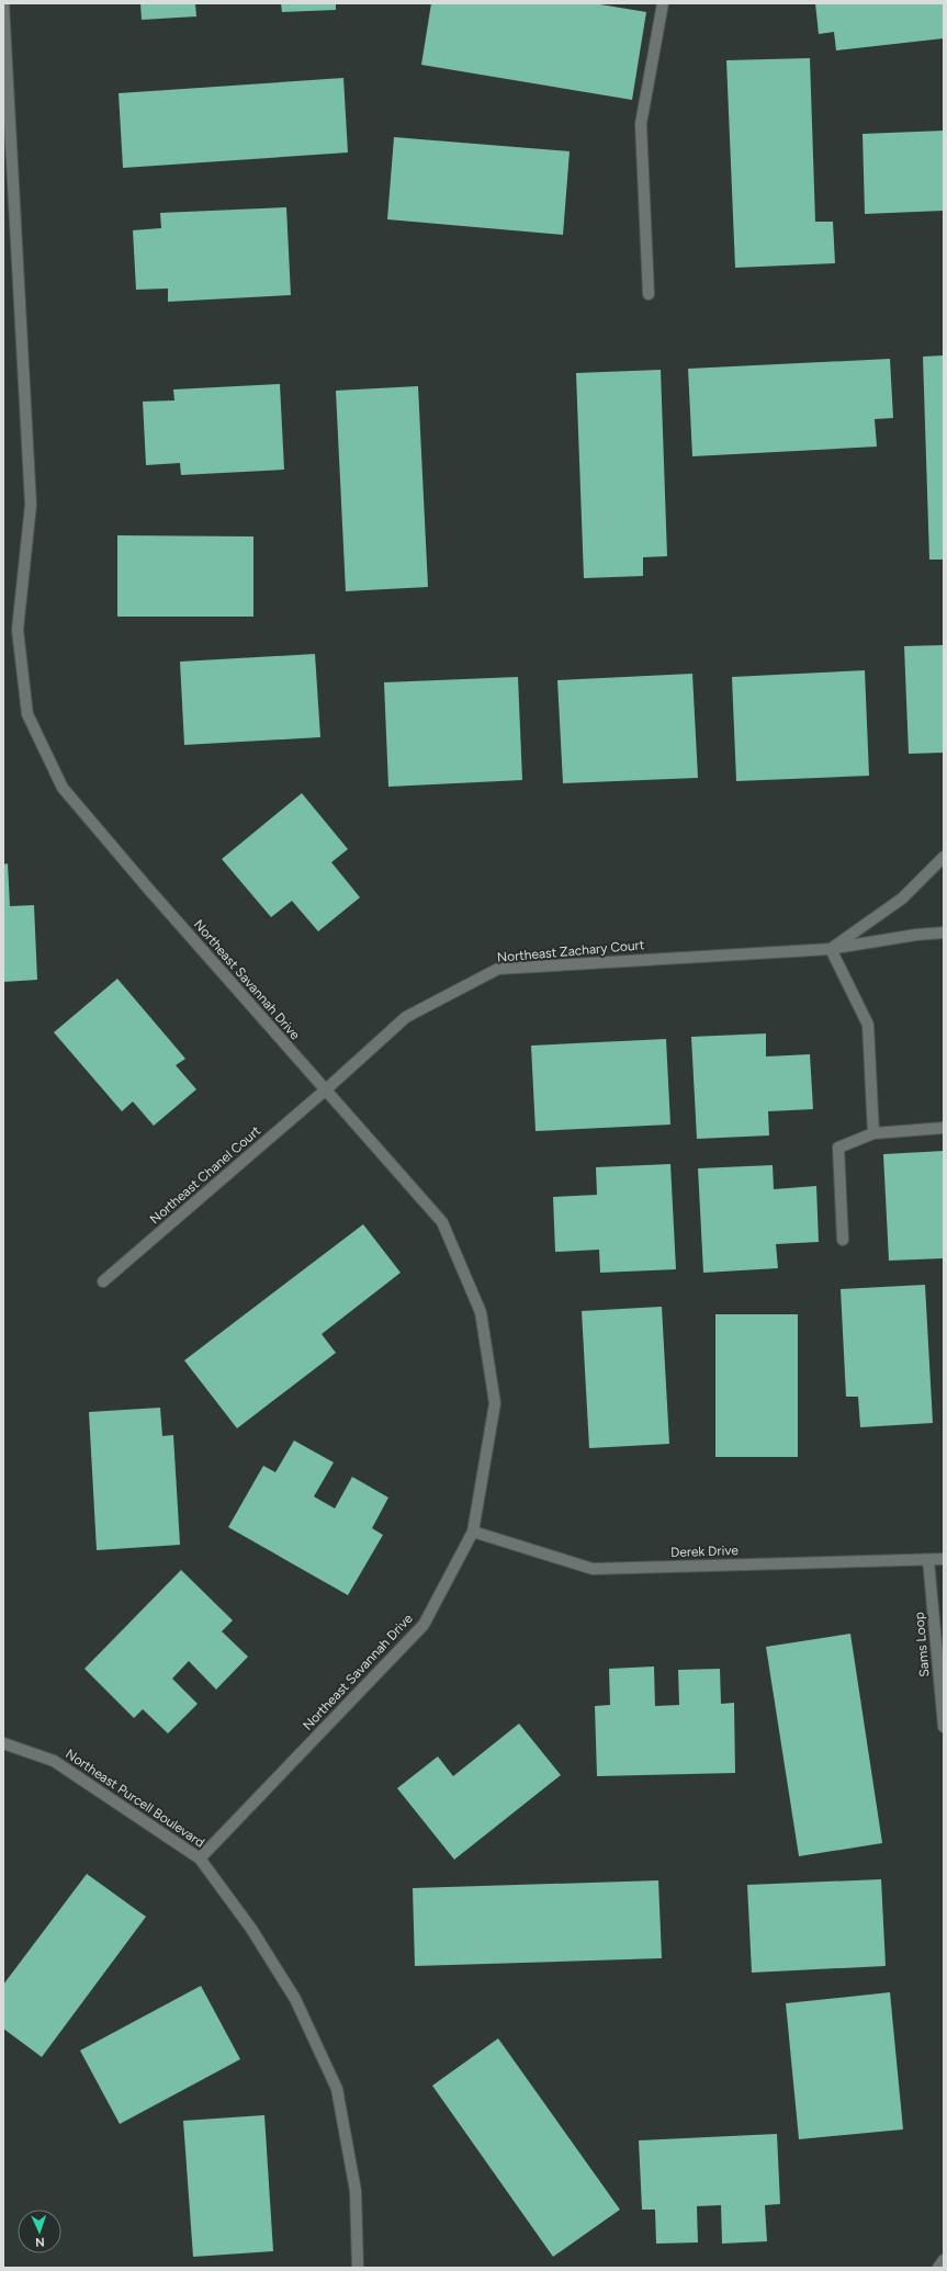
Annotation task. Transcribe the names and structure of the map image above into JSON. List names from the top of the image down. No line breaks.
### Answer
{"streets":{"street":["Northeast Zachary Court","Northeast Savannah Drive","Northeast Chanel Court","Derek Drive","Sams Loop","Northeast Purcell Boulevard"]},"crossings":[["Northeast Zachary Court","Northeast Savannah Drive"],["Northeast Zachary Court","Northeast Chanel Court"],["Northeast Savannah Drive","Northeast Chanel Court"],["Northeast Savannah Drive","Derek Drive"],["Northeast Savannah Drive","Northeast Purcell Boulevard"],["Derek Drive","Sams Loop"]],"north":"bottom"}
